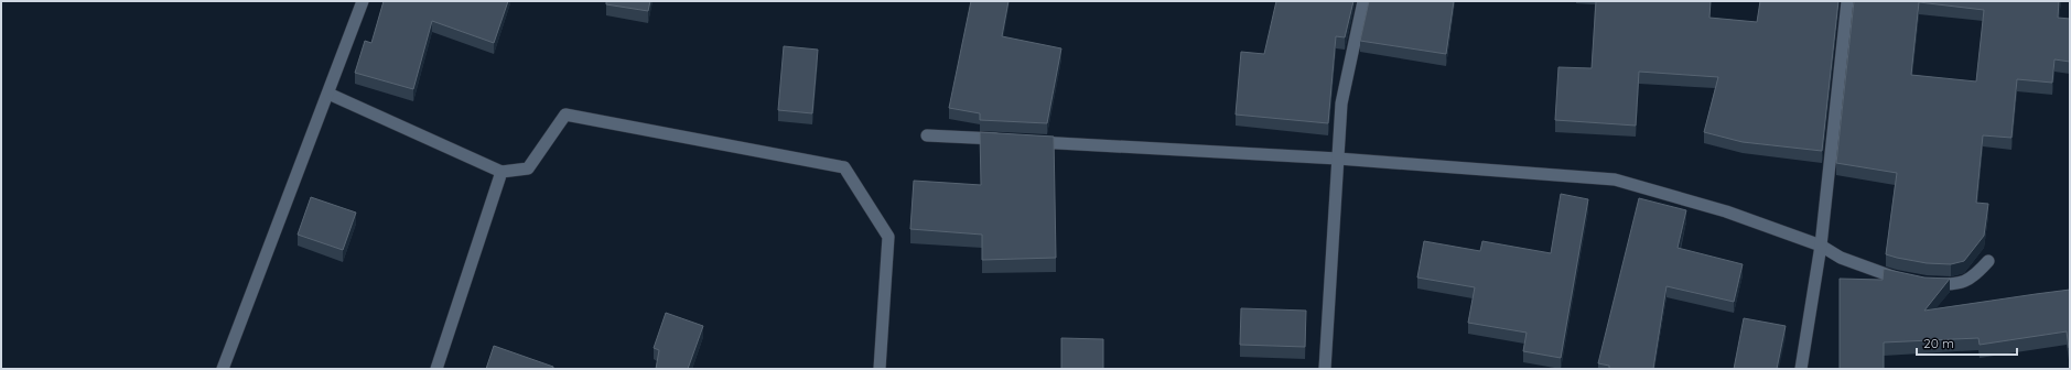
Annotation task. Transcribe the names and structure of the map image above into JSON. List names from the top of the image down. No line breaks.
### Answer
{"scale_bar":"20 m"}
